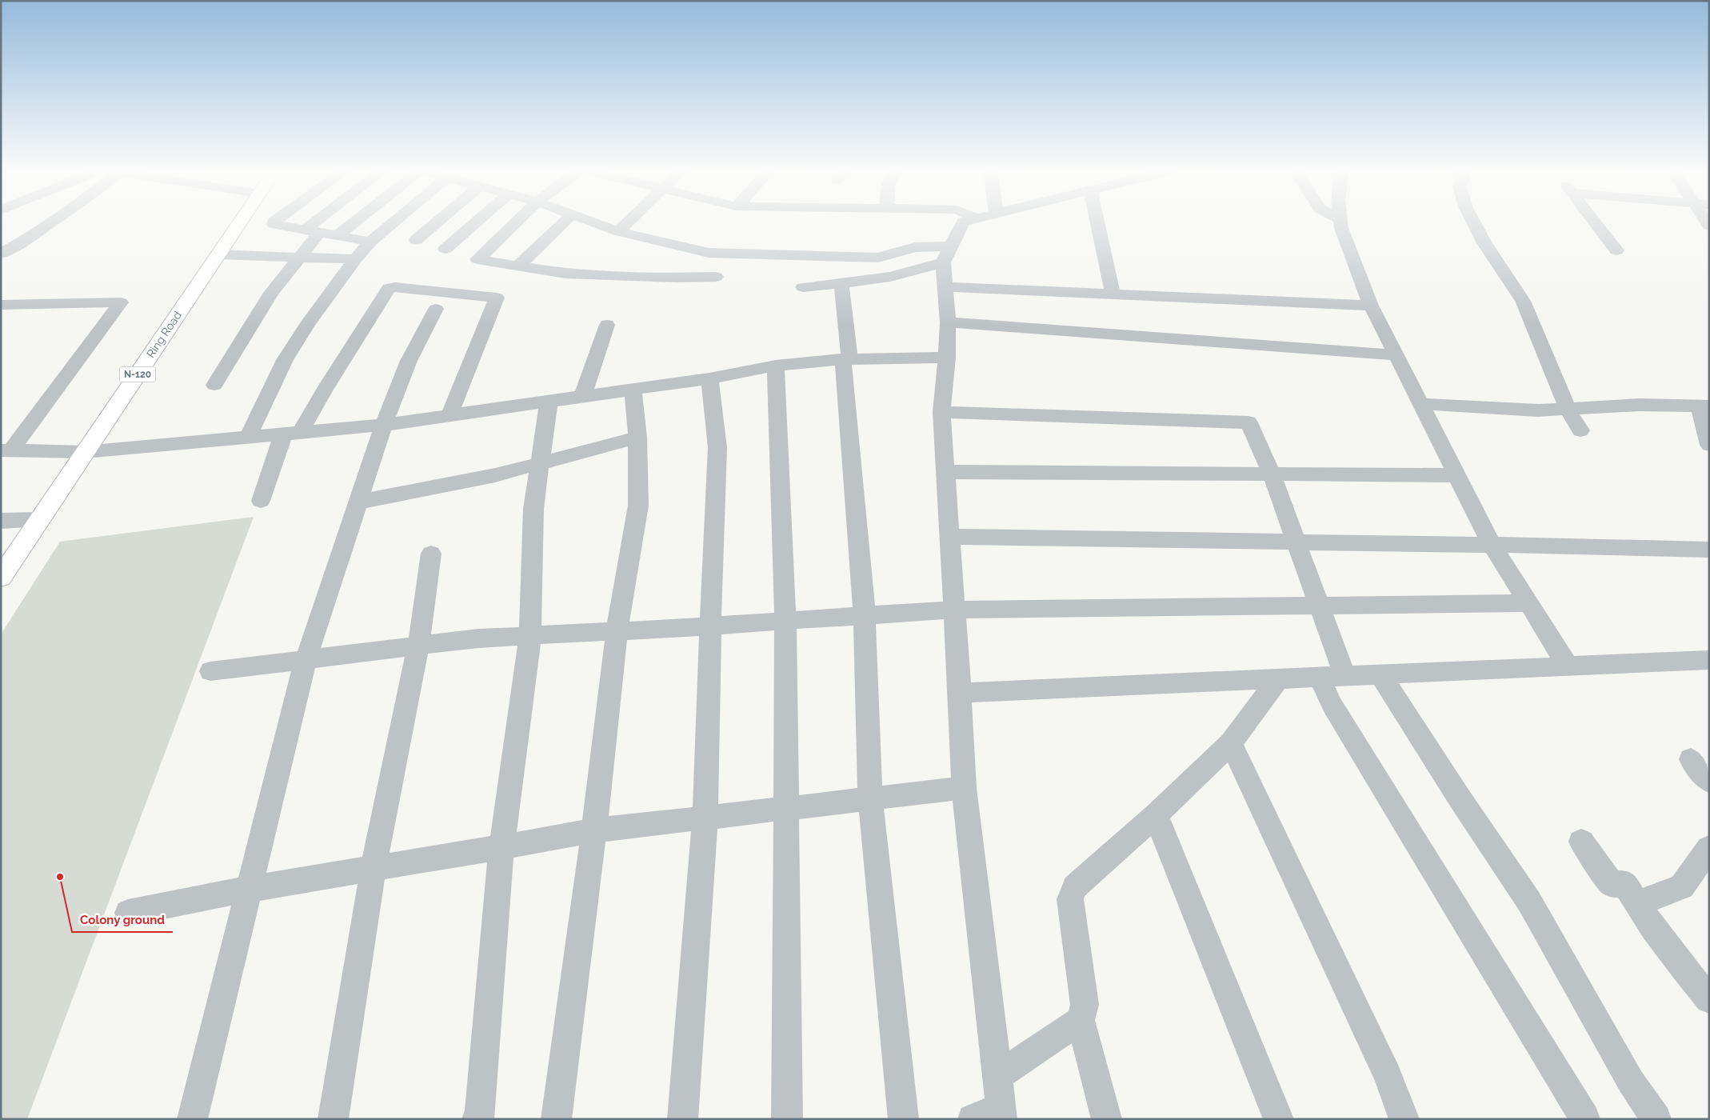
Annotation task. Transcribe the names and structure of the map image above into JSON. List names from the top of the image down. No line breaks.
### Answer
{"streets":{"highway":["Ring Road","N-120"]},"places":["Colony ground"]}
